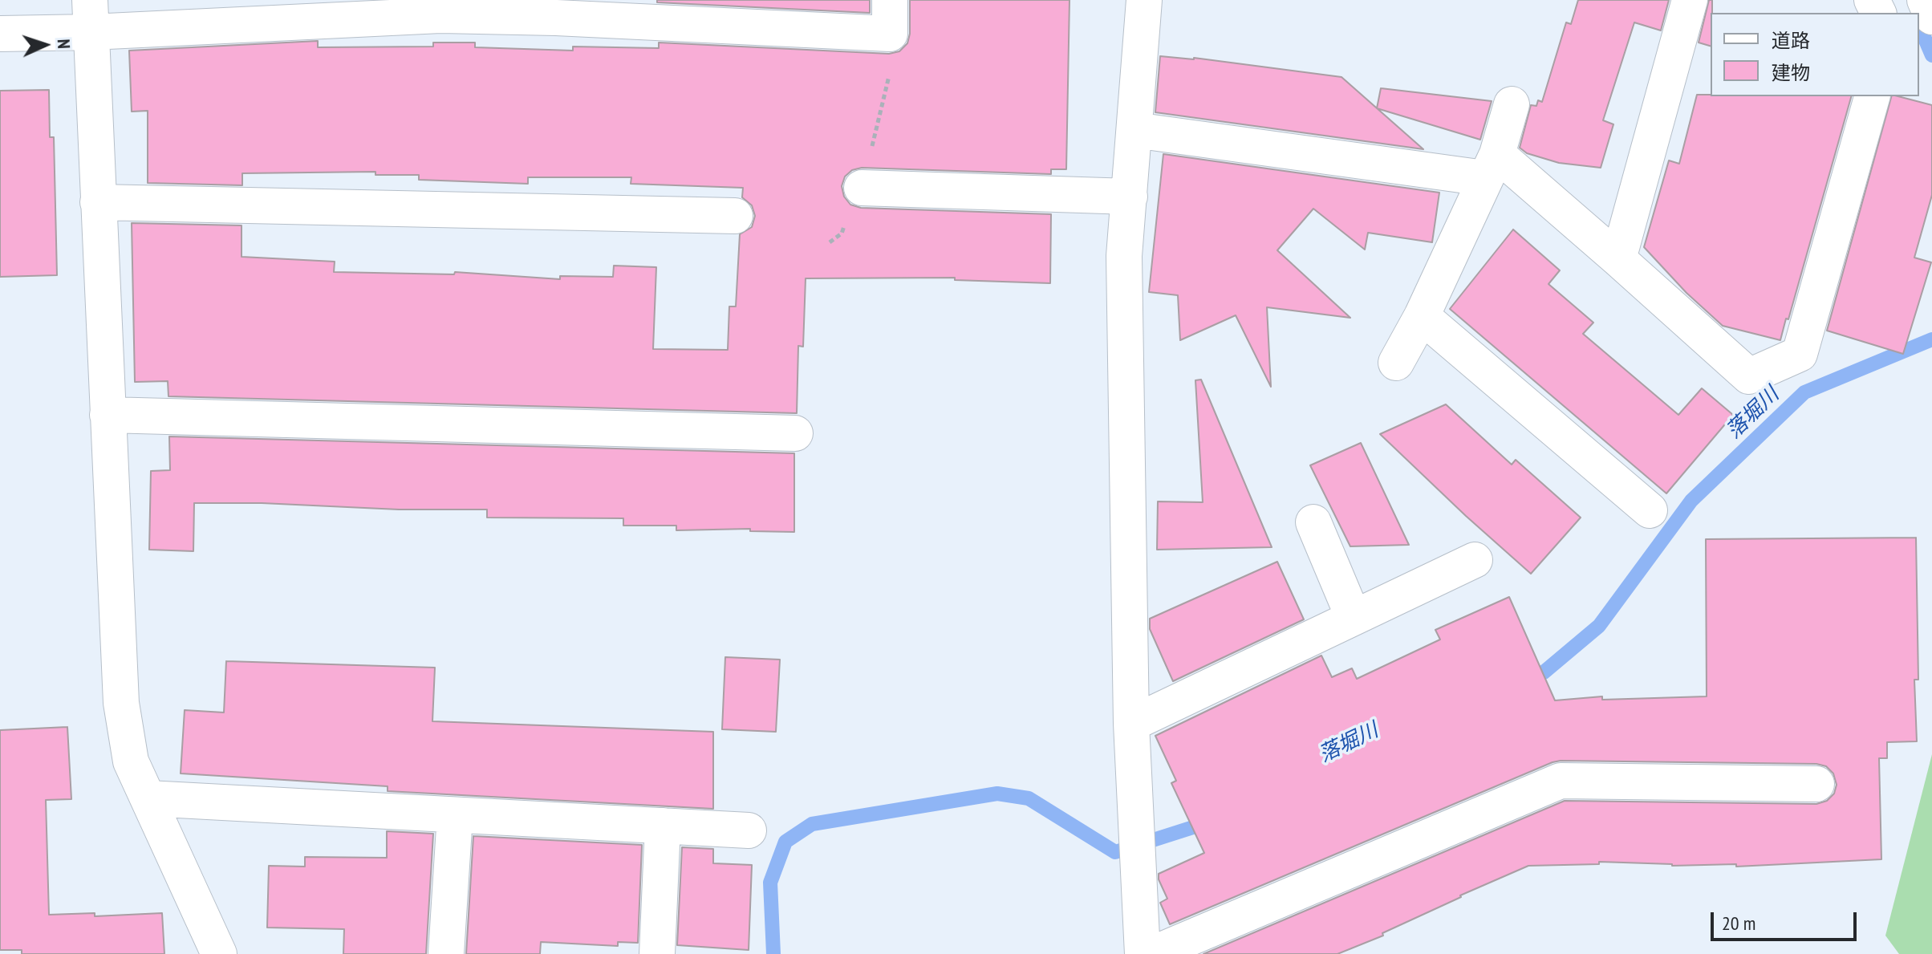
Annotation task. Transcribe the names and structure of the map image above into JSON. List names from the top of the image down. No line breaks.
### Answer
{"water":["落堀川"],"legend":["道路","建物"],"scale_bar":"20 m","north":"right"}
